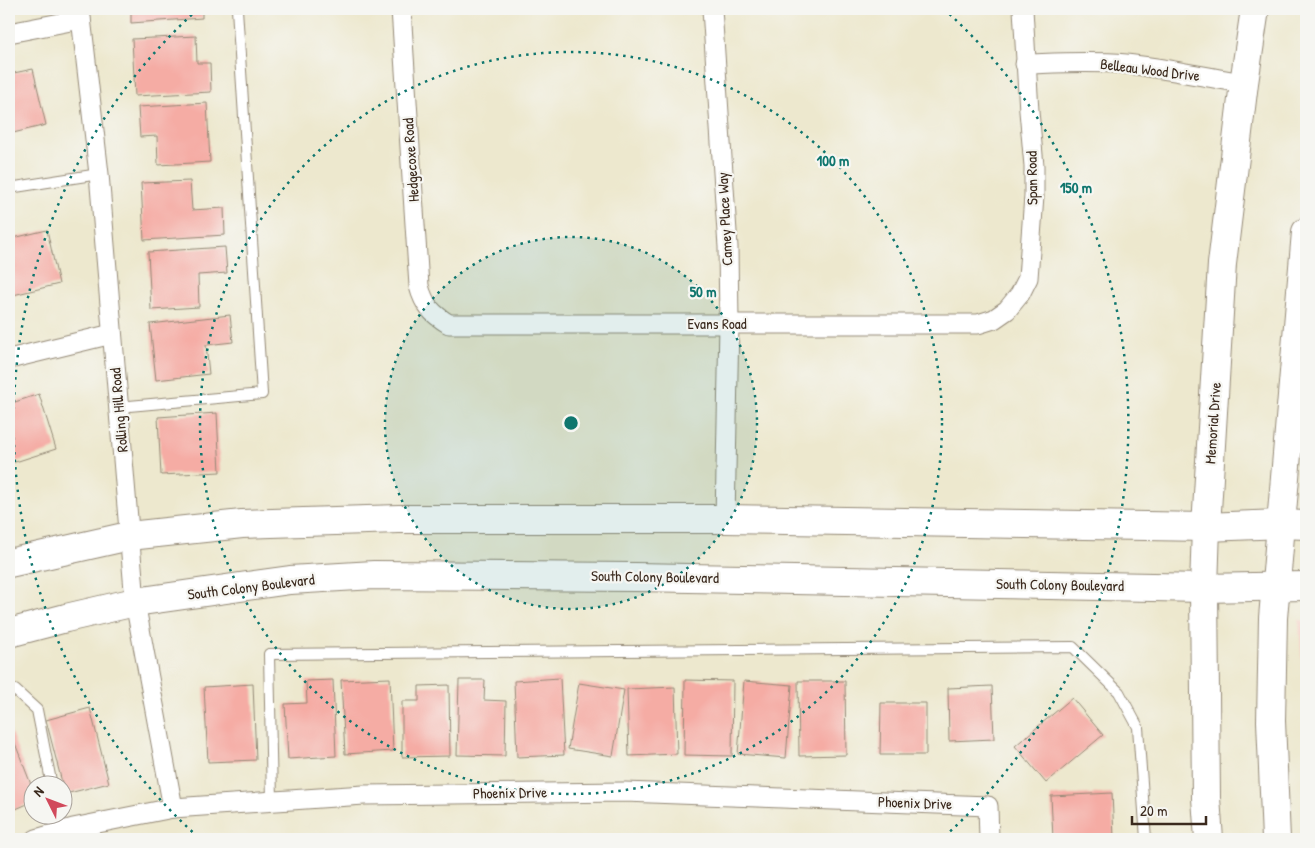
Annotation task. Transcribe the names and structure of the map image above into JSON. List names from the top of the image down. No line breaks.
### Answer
{"streets":{"main road":["Memorial Drive","South Colony Boulevard"],"street":["Belleau Wood Drive","Hedgecoxe Road","Span Road","Camey Place Way","Evans Road","Rolling Hill Road","Phoenix Drive"]},"crossings":[["Belleau Wood Drive","Span Road"],["Belleau Wood Drive","Memorial Drive"],["Hedgecoxe Road","Evans Road"],["Span Road","Evans Road"],["Camey Place Way","Evans Road"],["Rolling Hill Road","South Colony Boulevard"],["Rolling Hill Road","Phoenix Drive"],["Memorial Drive","South Colony Boulevard"]],"scale_bar":"20 m","north":"top left","rings":["100 m","150 m","50 m"]}
